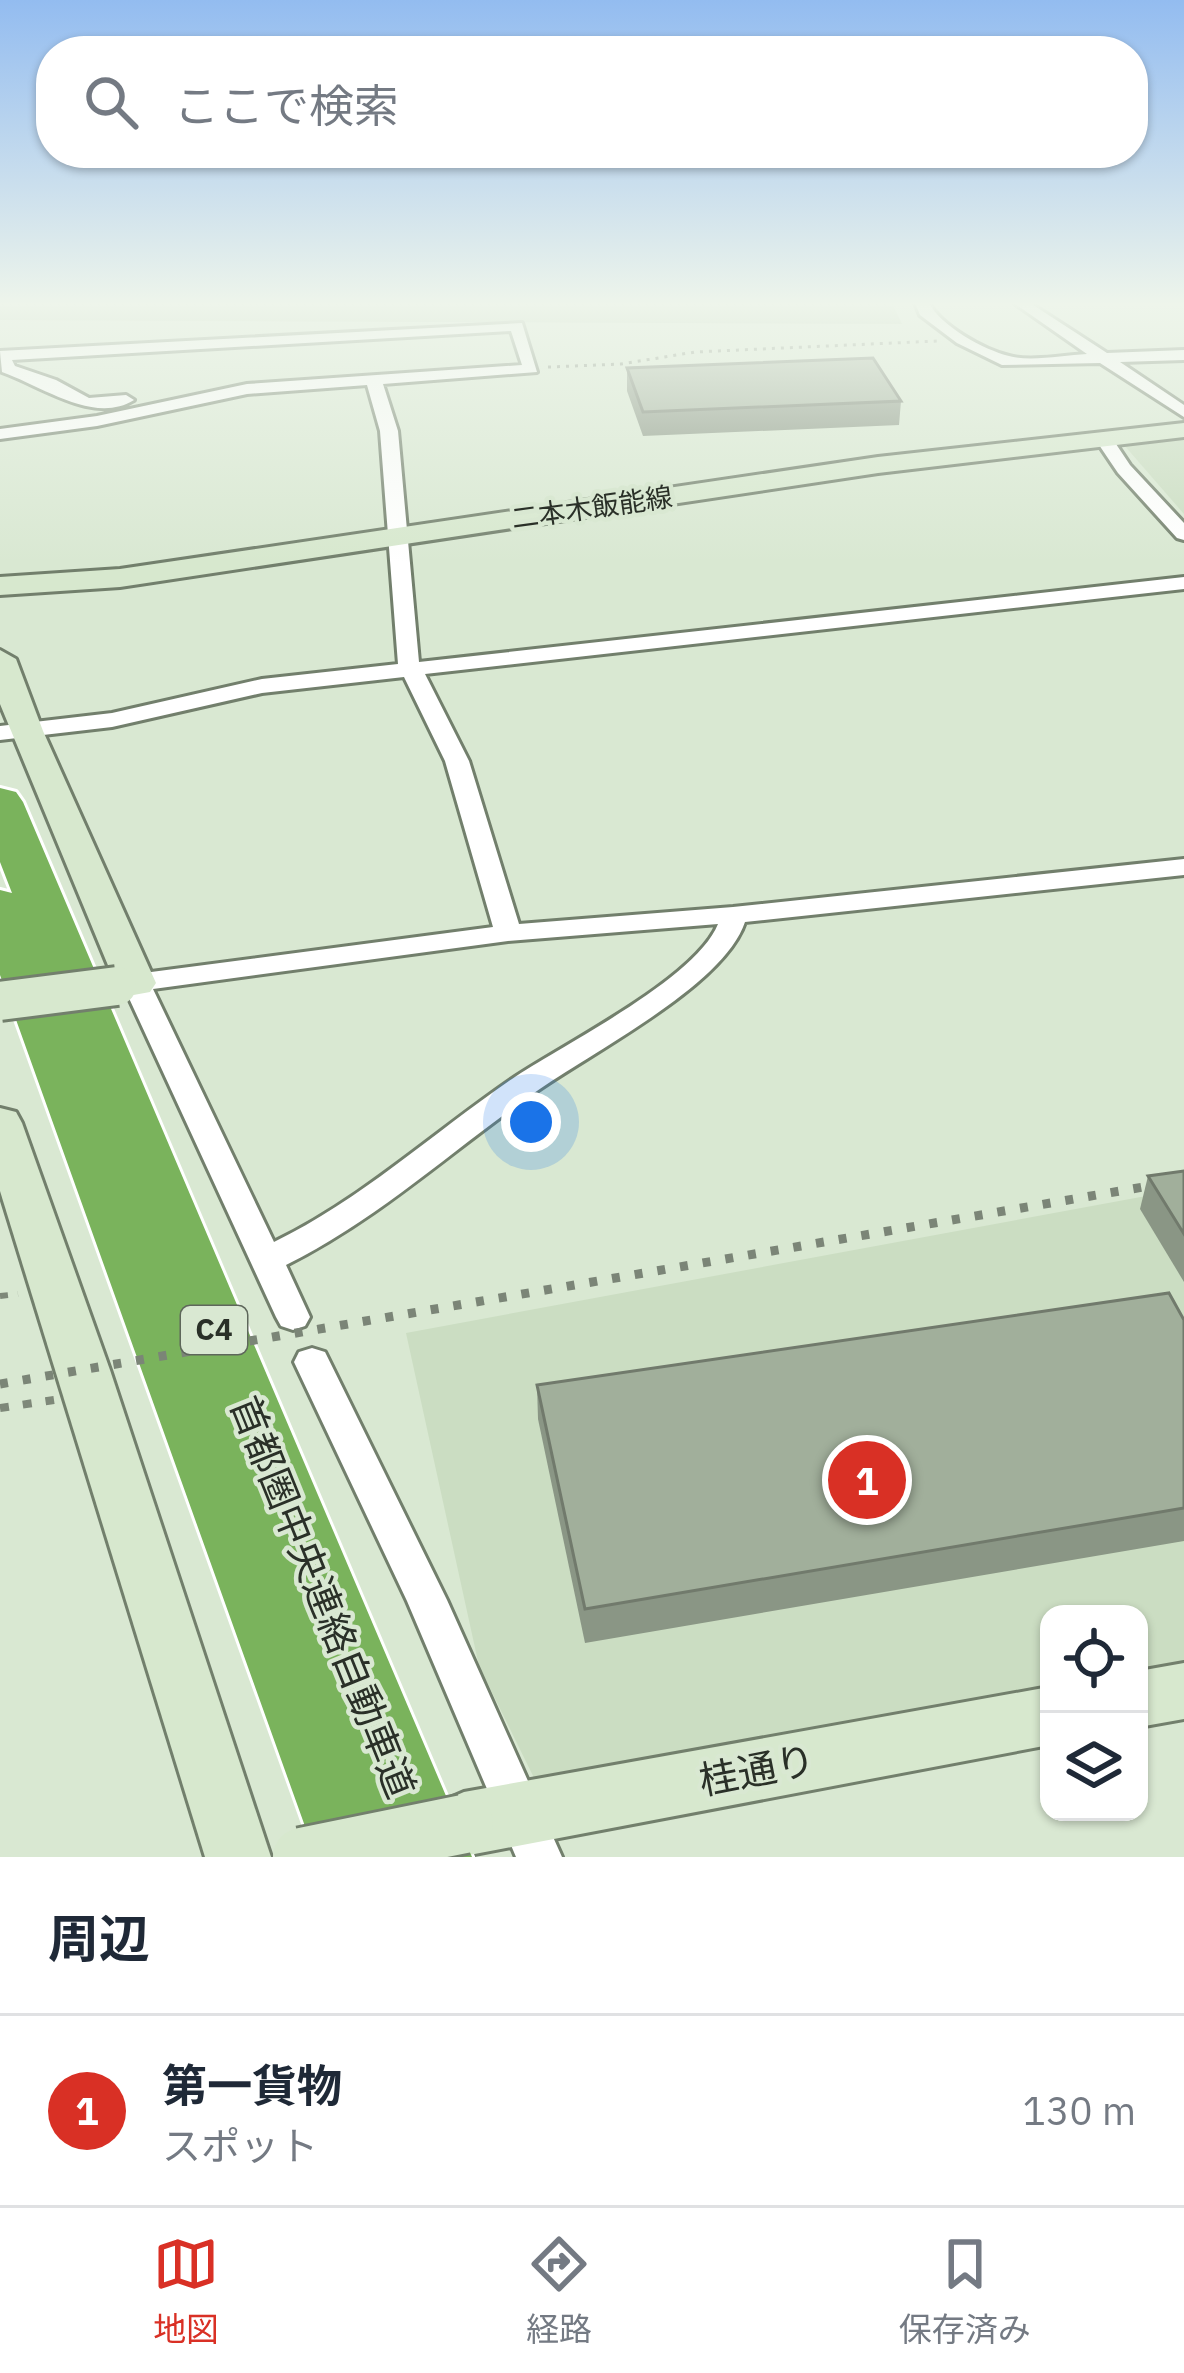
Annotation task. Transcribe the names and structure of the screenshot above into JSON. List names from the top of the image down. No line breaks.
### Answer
{"streets":{"highway":["C4","首都圏中央連絡自動車道"],"street":["二本木飯能線","桂通り"]},"crossings":[["首都圏中央連絡自動車道","桂通り"]],"page":{"search":"ここで検索","pins":"1","heading":"周辺","list":[{"mark":"1","name":"第一貨物","note":"スポット","value":"130 m"}],"nav":["地図","経路","保存済み"]}}
